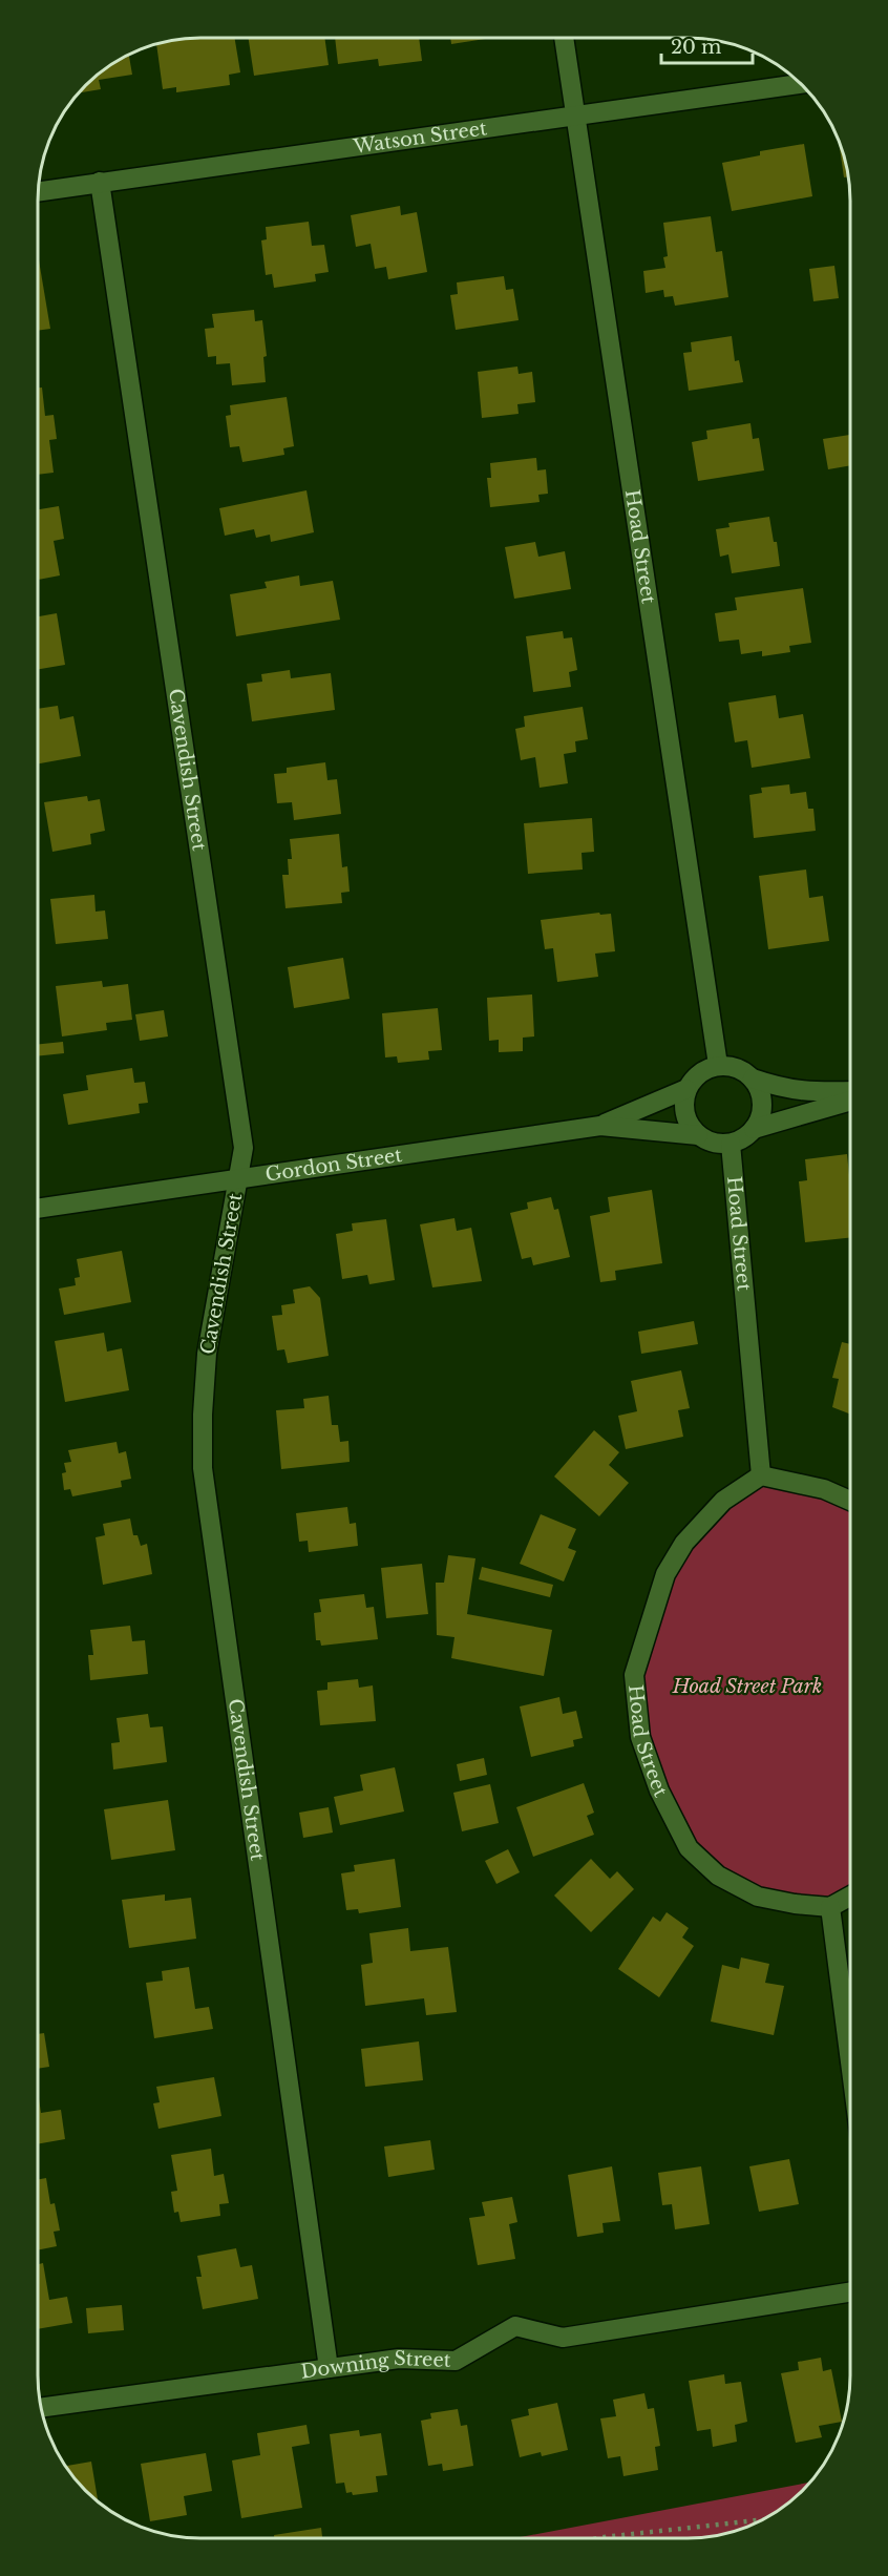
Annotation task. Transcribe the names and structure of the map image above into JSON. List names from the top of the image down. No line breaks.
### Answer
{"streets":{"street":["Watson Street","Hoad Street","Cavendish Street","Gordon Street","Downing Street"]},"crossings":[["Watson Street","Hoad Street"],["Watson Street","Cavendish Street"],["Hoad Street","Gordon Street"],["Cavendish Street","Gordon Street"],["Cavendish Street","Downing Street"]],"parks":["Hoad Street Park"],"scale_bar":"20 m"}
